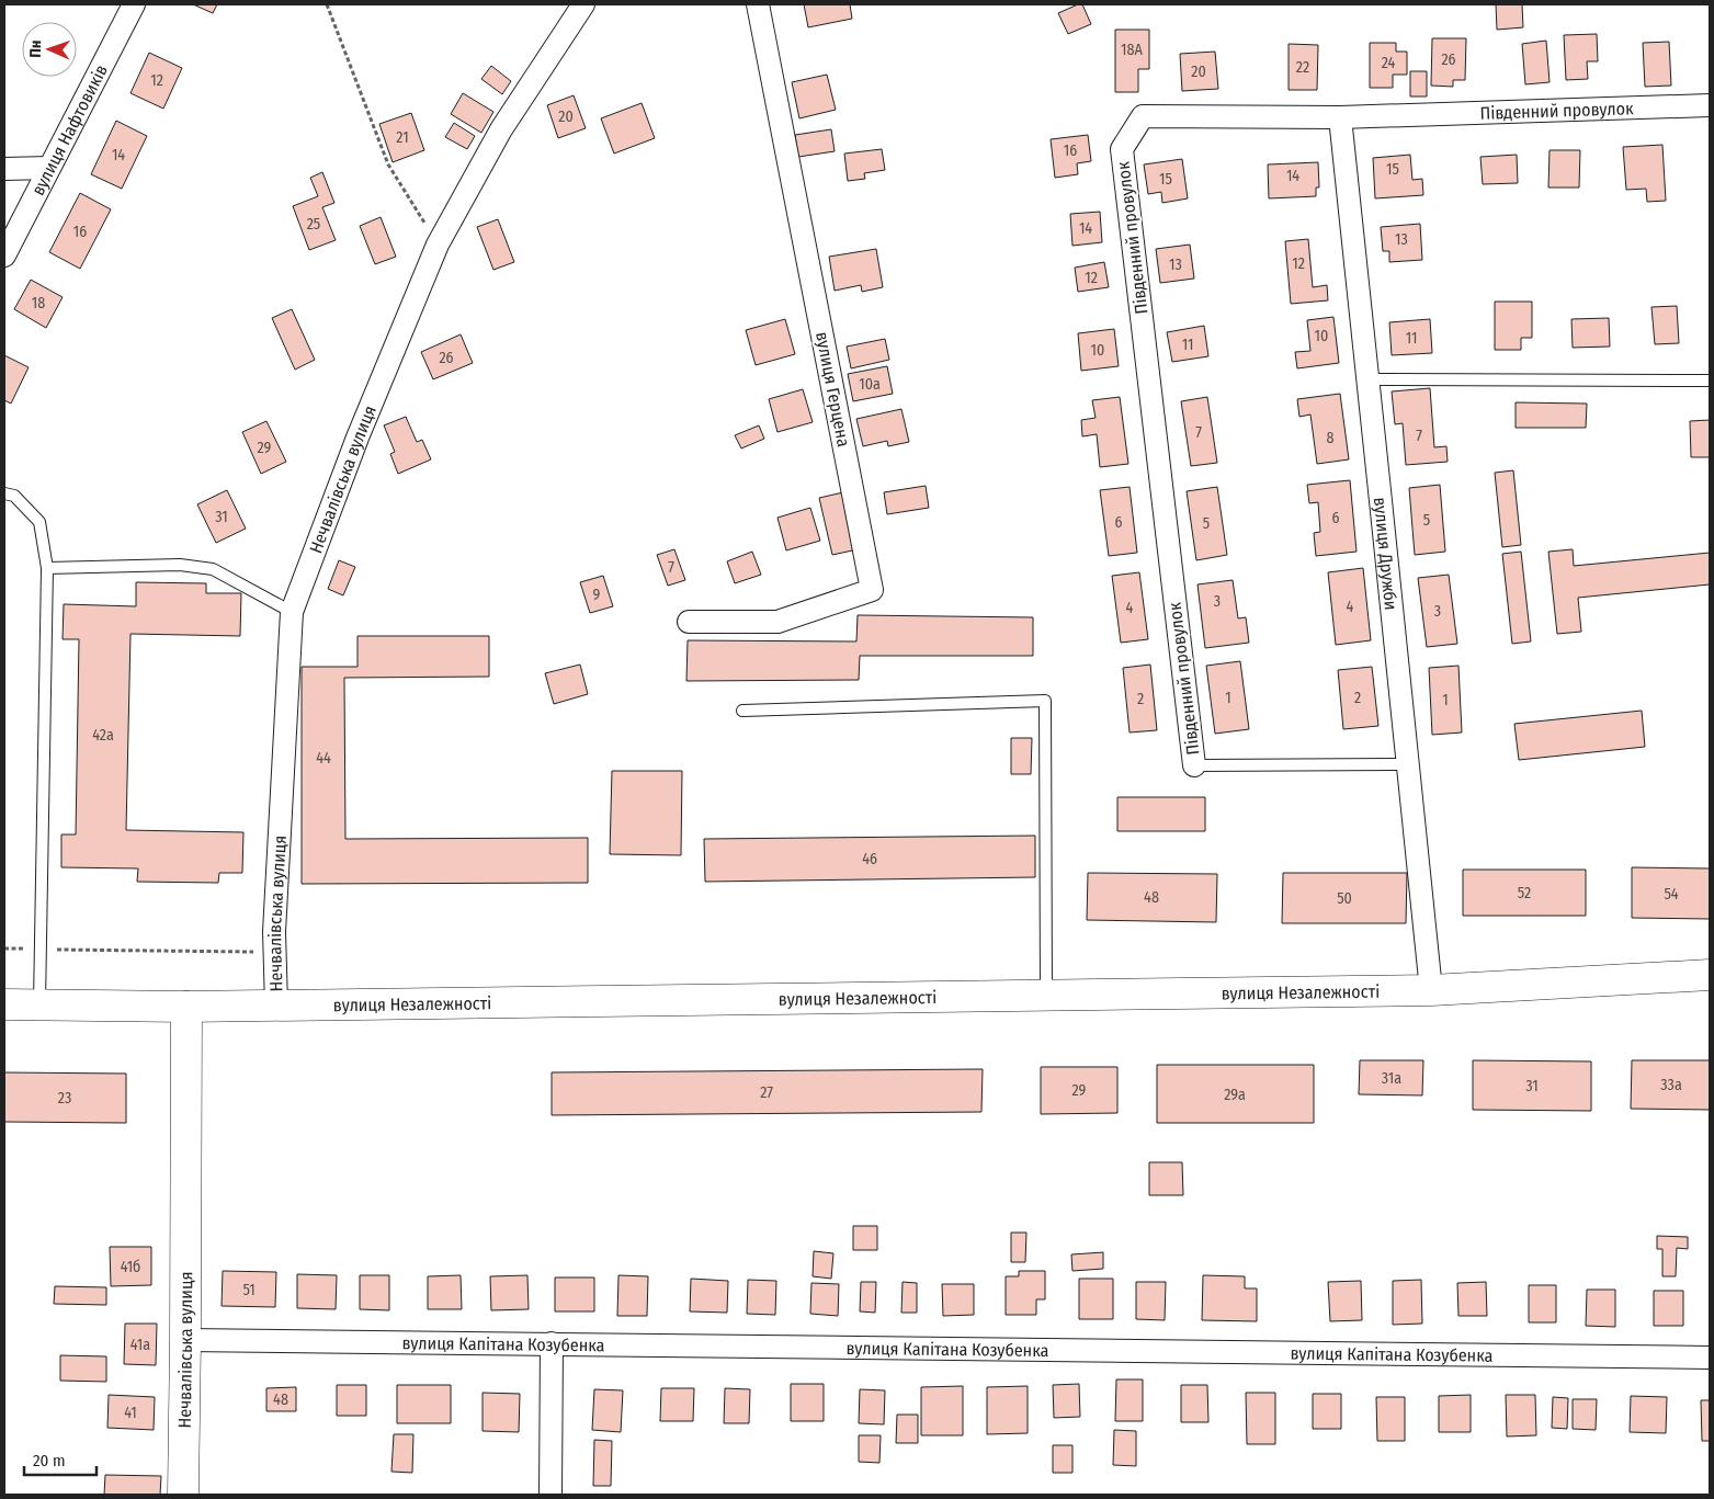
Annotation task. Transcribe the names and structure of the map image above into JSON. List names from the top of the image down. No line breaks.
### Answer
{"streets":{"street":["Південний провулок","вулиця Нафтовиків","вулиця Герцена","Нечвалівська вулиця","вулиця Дружби","вулиця Незалежності","вулиця Капітана Козубенка"]},"crossings":[["Південний провулок","вулиця Дружби"],["Нечвалівська вулиця","вулиця Незалежності"],["Нечвалівська вулиця","вулиця Капітана Козубенка"],["вулиця Дружби","вулиця Незалежності"]],"house_numbers":["18А","26","24","22","20","12","20","21","16","14","15","14","15","25","14","16","13","12","13","12","18","10","11","11","10","26","10а","7","7","8","29","31","6","5","6","5","7","9","3","4","4","3","1","2","2","1","42а","44","46","52","54","48","50","31а","33а","31","29","27","29а","23","41б","51","41а","48","41"],"scale_bar":"20 m","north":"left"}
